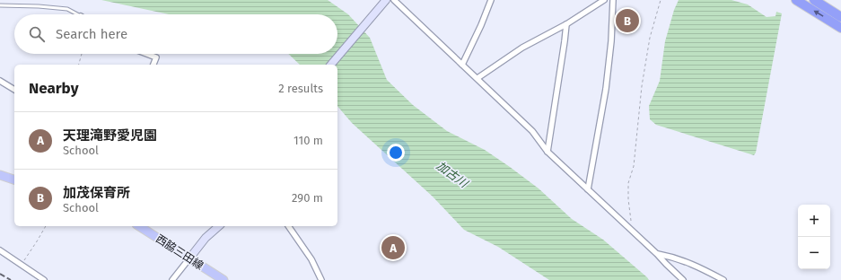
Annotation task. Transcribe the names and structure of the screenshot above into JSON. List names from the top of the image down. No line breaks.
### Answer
{"streets":{"main road":["西脇三田線"]},"water":["加古川"],"page":{"pins":["B","A"],"search":"Search here","heading":["Nearby","2 results"],"list":[{"mark":"A","name":"天理滝野愛児園","note":"School","value":"110 m"},{"mark":"B","name":"加茂保育所","note":"School","value":"290 m"}],"map_buttons":["+","−"]}}
